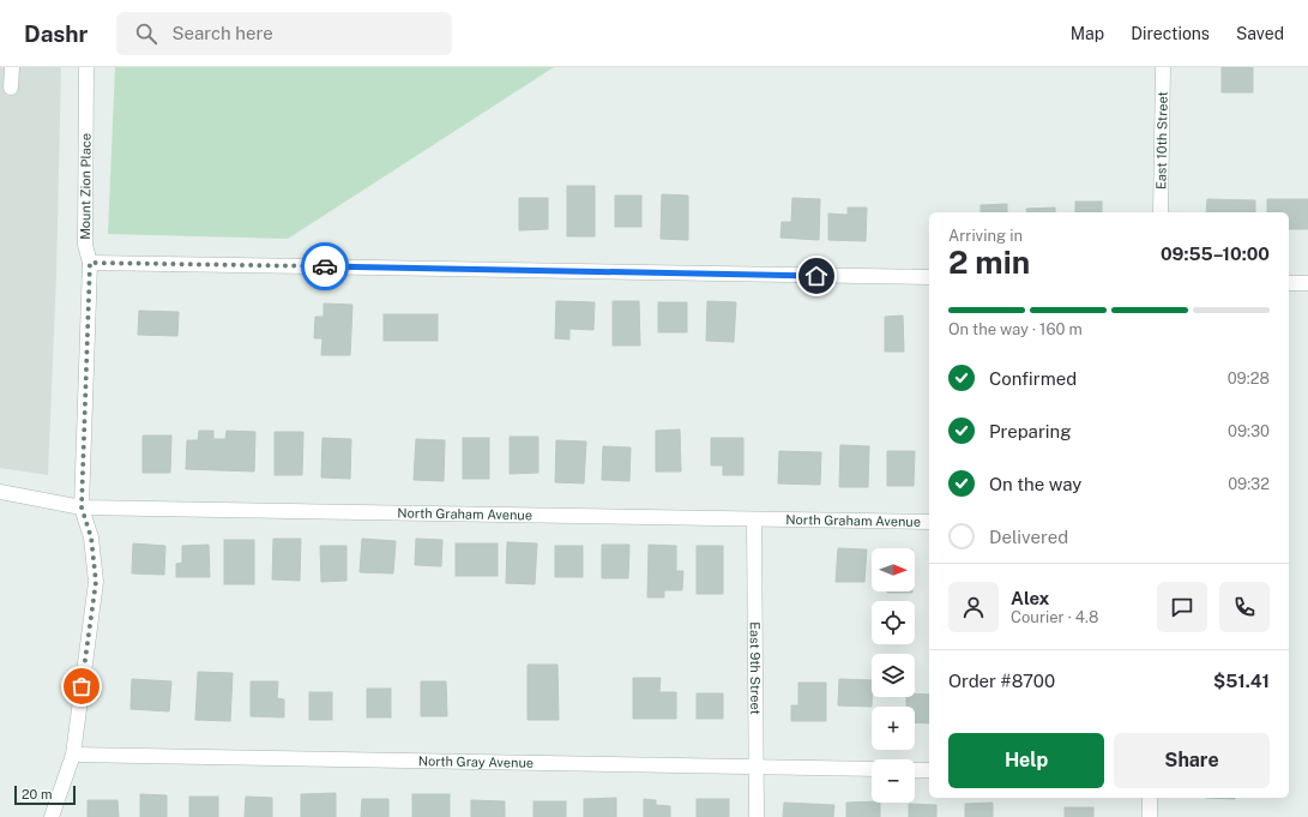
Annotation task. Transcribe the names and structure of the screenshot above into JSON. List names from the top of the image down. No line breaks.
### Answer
{"streets":{"street":["East 10th Street","Mount Zion Place","North Graham Avenue","East 9th Street","North Gray Avenue"]},"crossings":[["Mount Zion Place","North Graham Avenue"],["Mount Zion Place","North Gray Avenue"],["North Graham Avenue","East 9th Street"],["East 9th Street","North Gray Avenue"]],"scale_bar":"20 m","north":"right","page":{"header":"Dashr","search":"Search here","nav":["Map","Directions","Saved"],"heading":["2 min","Arriving in","09:55–10:00"],"panel":["Alex","Courier · 4.8","Order #8700","$51.41"],"bar":"On the way · 160 m","list":[["Confirmed","09:28"],["Preparing","09:30"],["On the way","09:32"],"Delivered"],"map_buttons":["+","−"],"buttons":["Help","Share"],"scale":"20 m"}}
